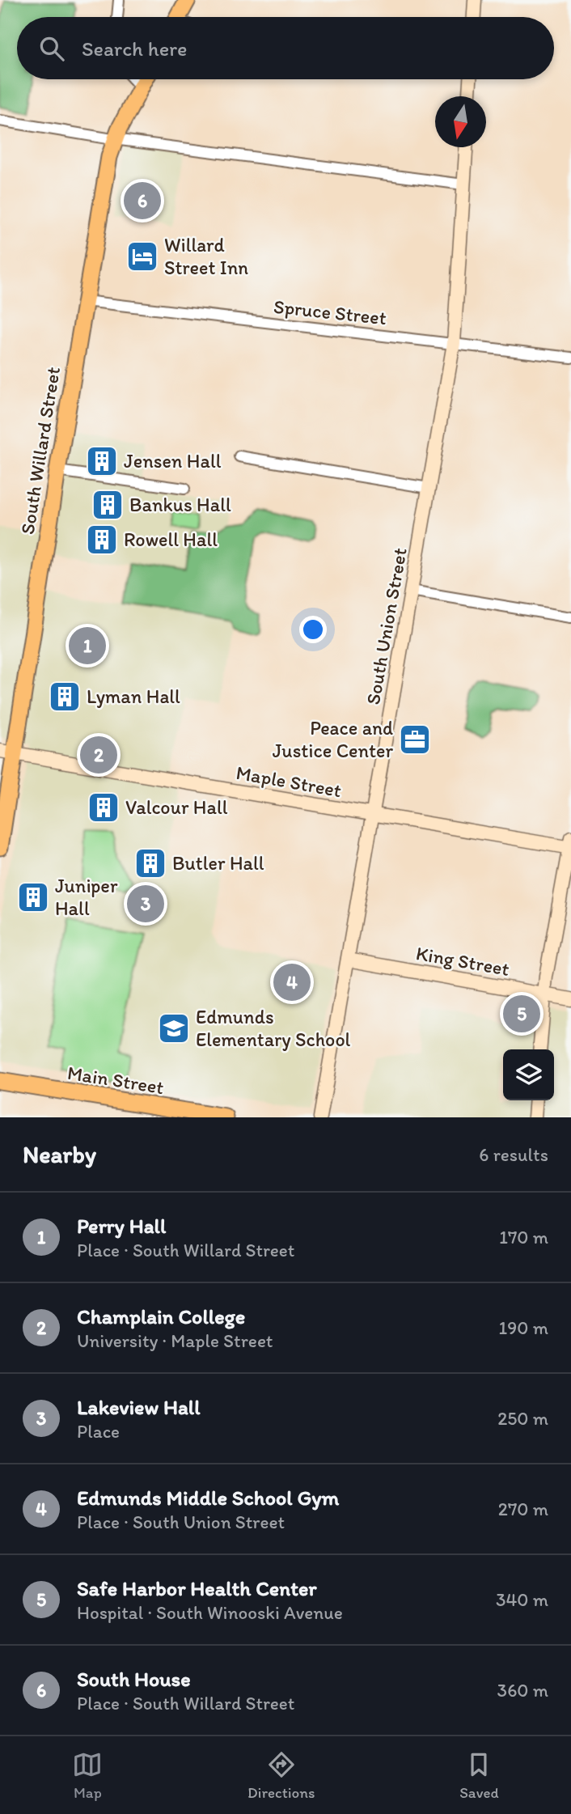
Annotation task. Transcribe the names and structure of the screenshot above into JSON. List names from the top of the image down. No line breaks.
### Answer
{"streets":{"main road":["South Willard Street","South Union Street","Maple Street","King Street","Main Street"],"street":["Spruce Street"]},"crossings":[["Spruce Street","South Willard Street"],["Spruce Street","South Union Street"],["South Willard Street","Maple Street"],["South Union Street","Maple Street"],["South Union Street","King Street"]],"places":{"hotel":["Willard Street Inn"],"building":["Jensen Hall","Bankus Hall","Rowell Hall","Lyman Hall","Valcour Hall","Butler Hall","Juniper Hall"],"office":["Peace and Justice Center"],"school or university":["Edmunds Elementary School"]},"north":"bottom","page":{"search":"Search here","pins":["6","1","2","3","4","5"],"heading":["Nearby","6 results"],"list":[{"mark":"1","name":"Perry Hall","note":"Place · South Willard Street","value":"170 m"},{"mark":"2","name":"Champlain College","note":"University · Maple Street","value":"190 m"},{"mark":"3","name":"Lakeview Hall","note":"Place","value":"250 m"},{"mark":"4","name":"Edmunds Middle School Gym","note":"Place · South Union Street","value":"270 m"},{"mark":"5","name":"Safe Harbor Health Center","note":"Hospital · South Winooski Avenue","value":"340 m"},{"mark":"6","name":"South House","note":"Place · South Willard Street","value":"360 m"}],"nav":["Map","Directions","Saved"]}}
